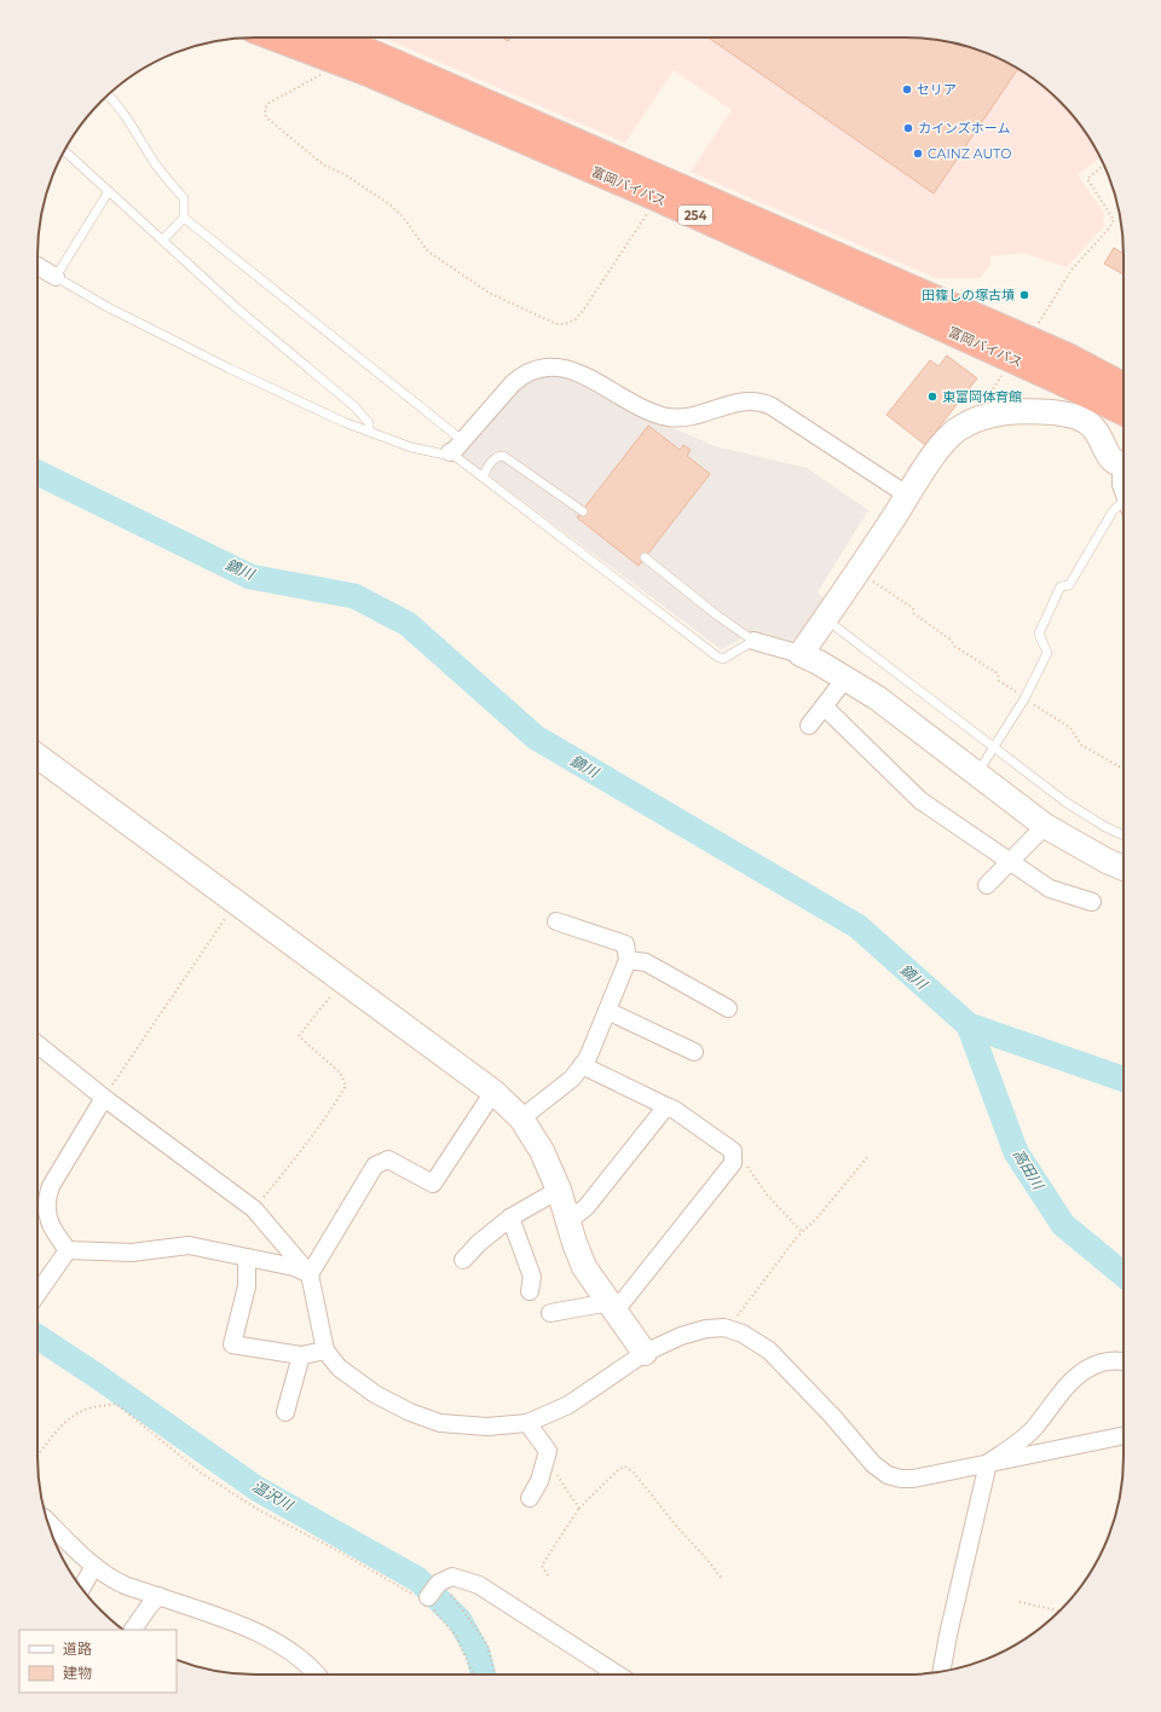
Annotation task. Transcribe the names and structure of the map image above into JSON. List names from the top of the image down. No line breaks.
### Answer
{"streets":{"highway":["富岡バイパス","254"]},"water":["鏑川","高田川","温沢川"],"places":["セリア","カインズホーム","CAINZ AUTO","田篠しの塚古墳","東富岡体育館"],"legend":["道路","建物"]}
